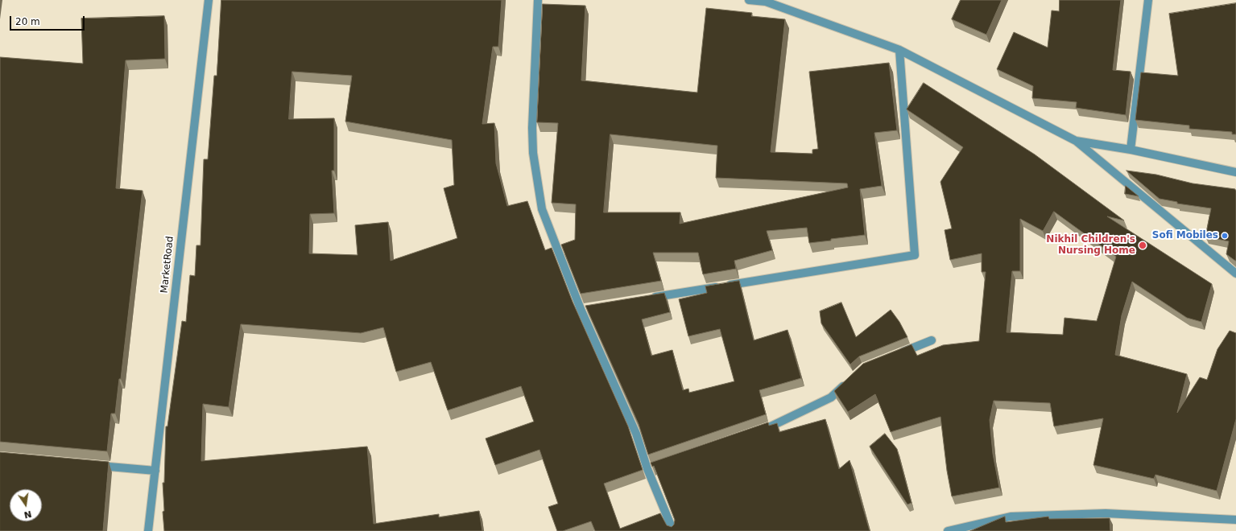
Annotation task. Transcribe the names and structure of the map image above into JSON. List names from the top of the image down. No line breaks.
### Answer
{"streets":{"street":["MarketRoad"]},"places":["Sofi Mobiles","Nikhil Children's Nursing Home"],"scale_bar":"20 m","north":"bottom"}
